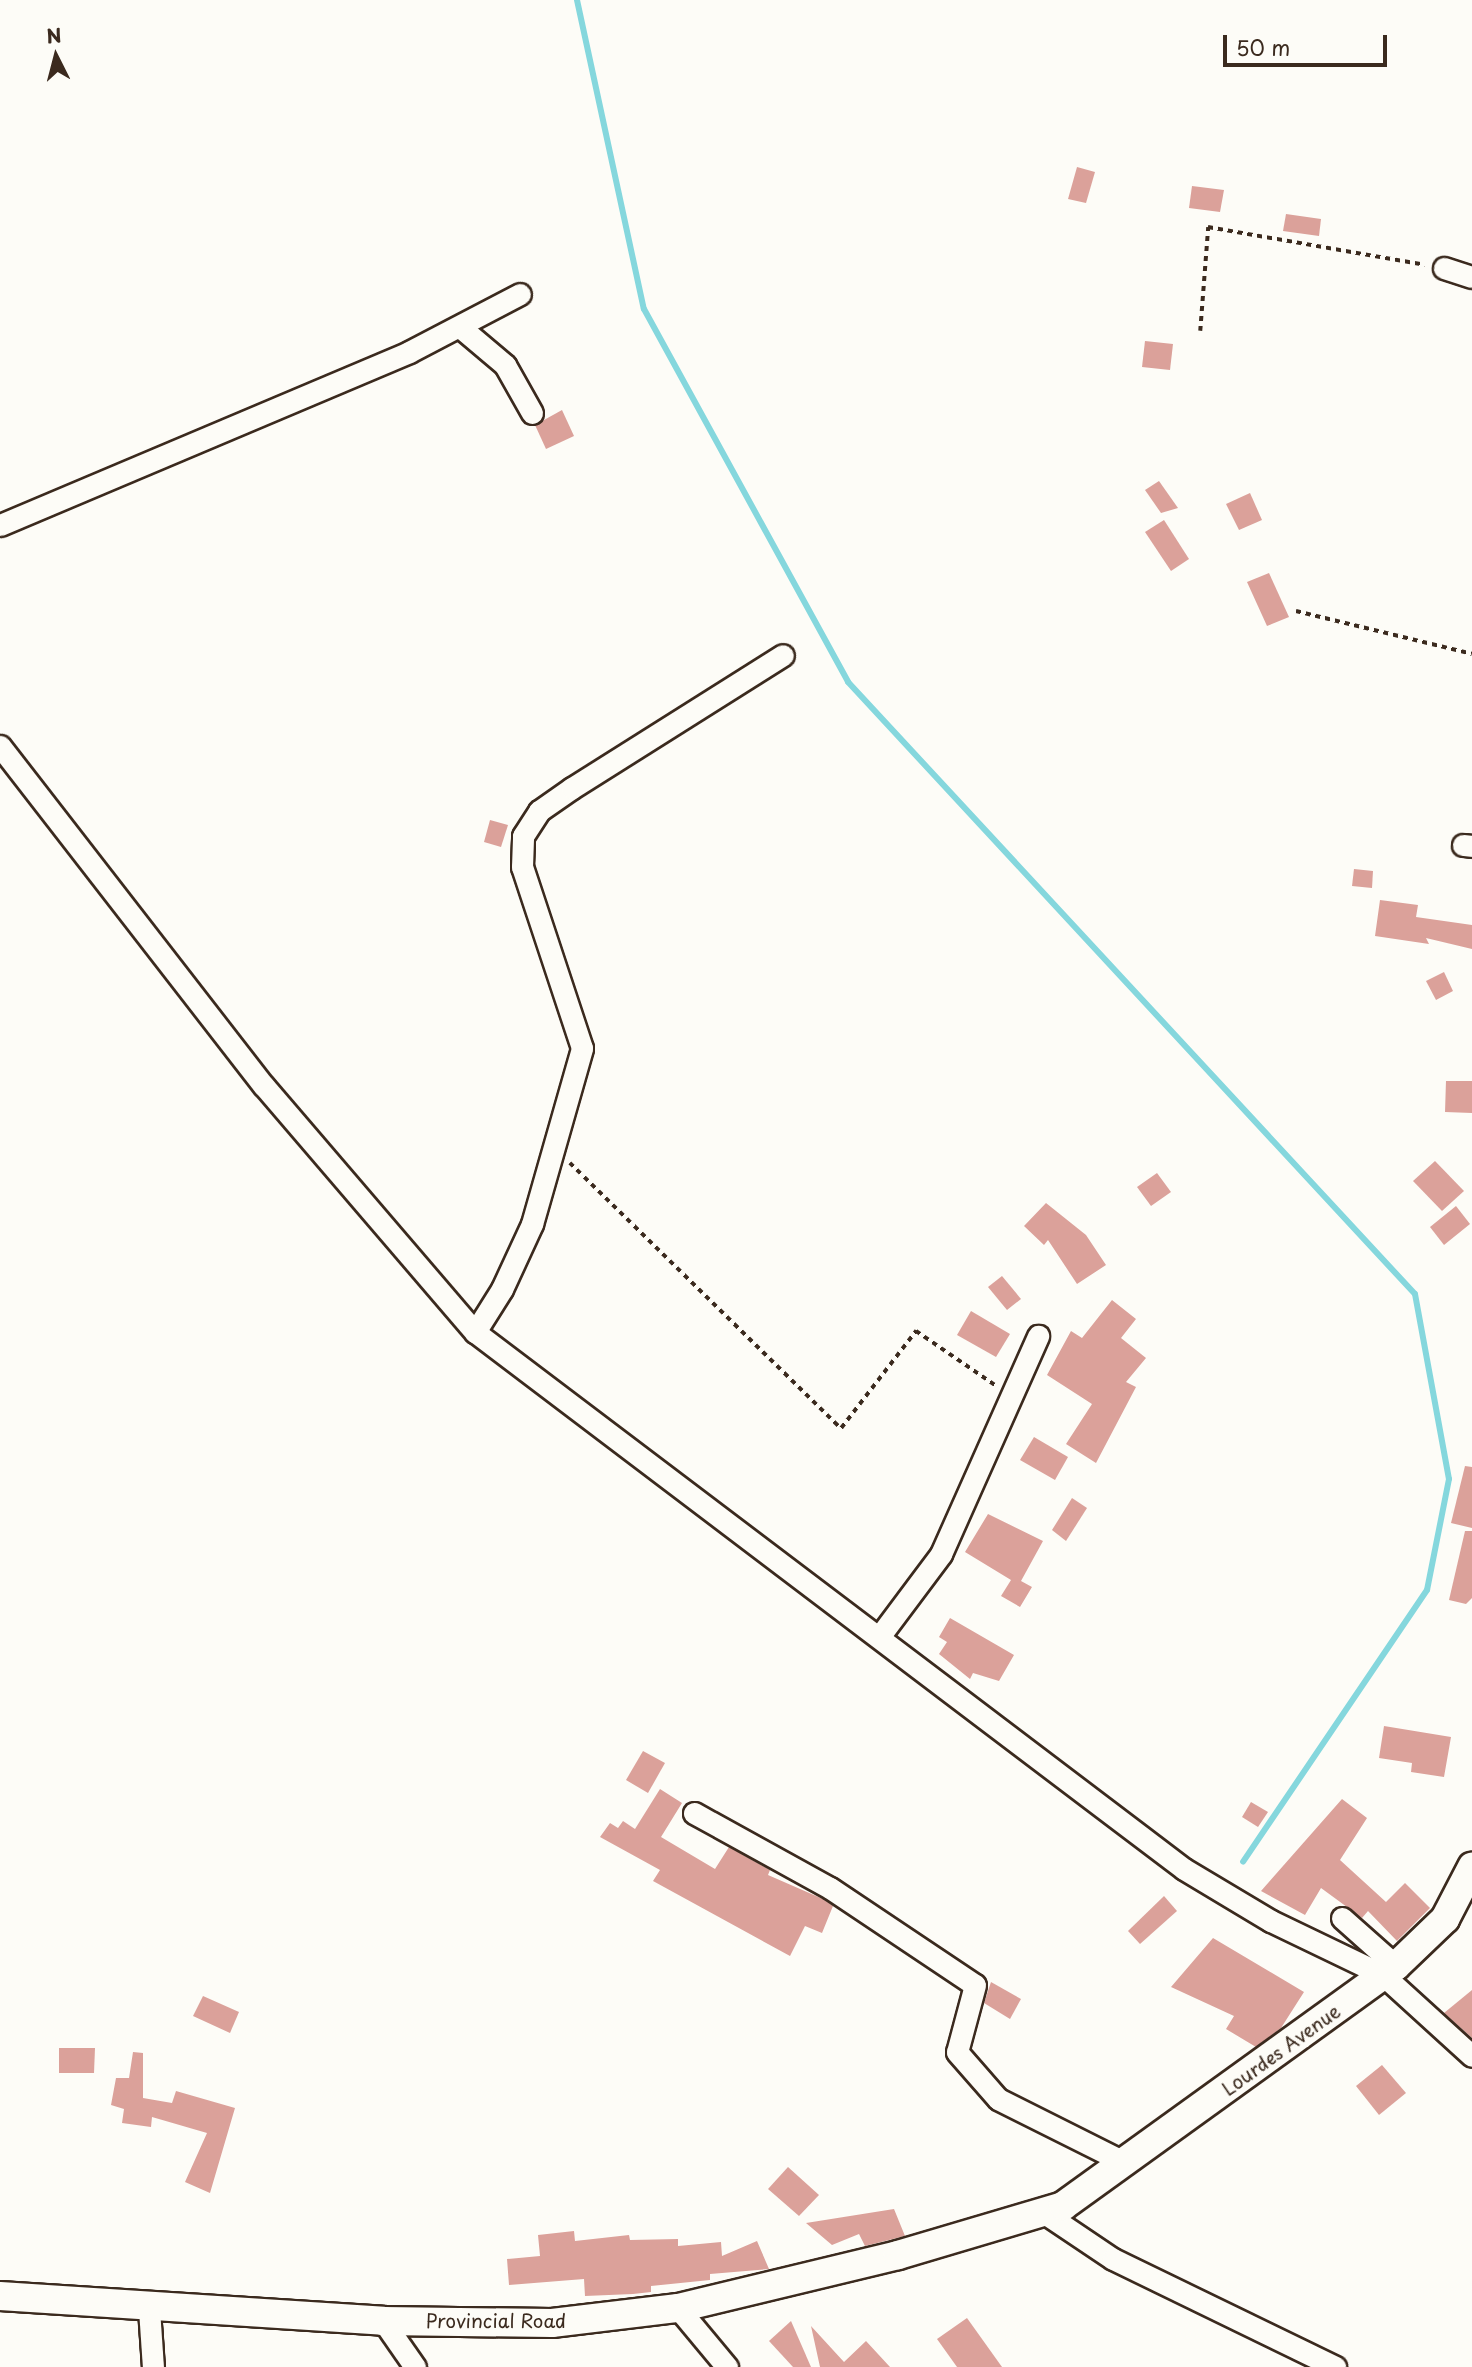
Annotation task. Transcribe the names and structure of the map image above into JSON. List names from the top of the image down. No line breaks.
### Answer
{"streets":{"main road":["Lourdes Avenue","Provincial Road"]},"crossings":[["Lourdes Avenue","Provincial Road"]],"scale_bar":"50 m","north":"top"}
